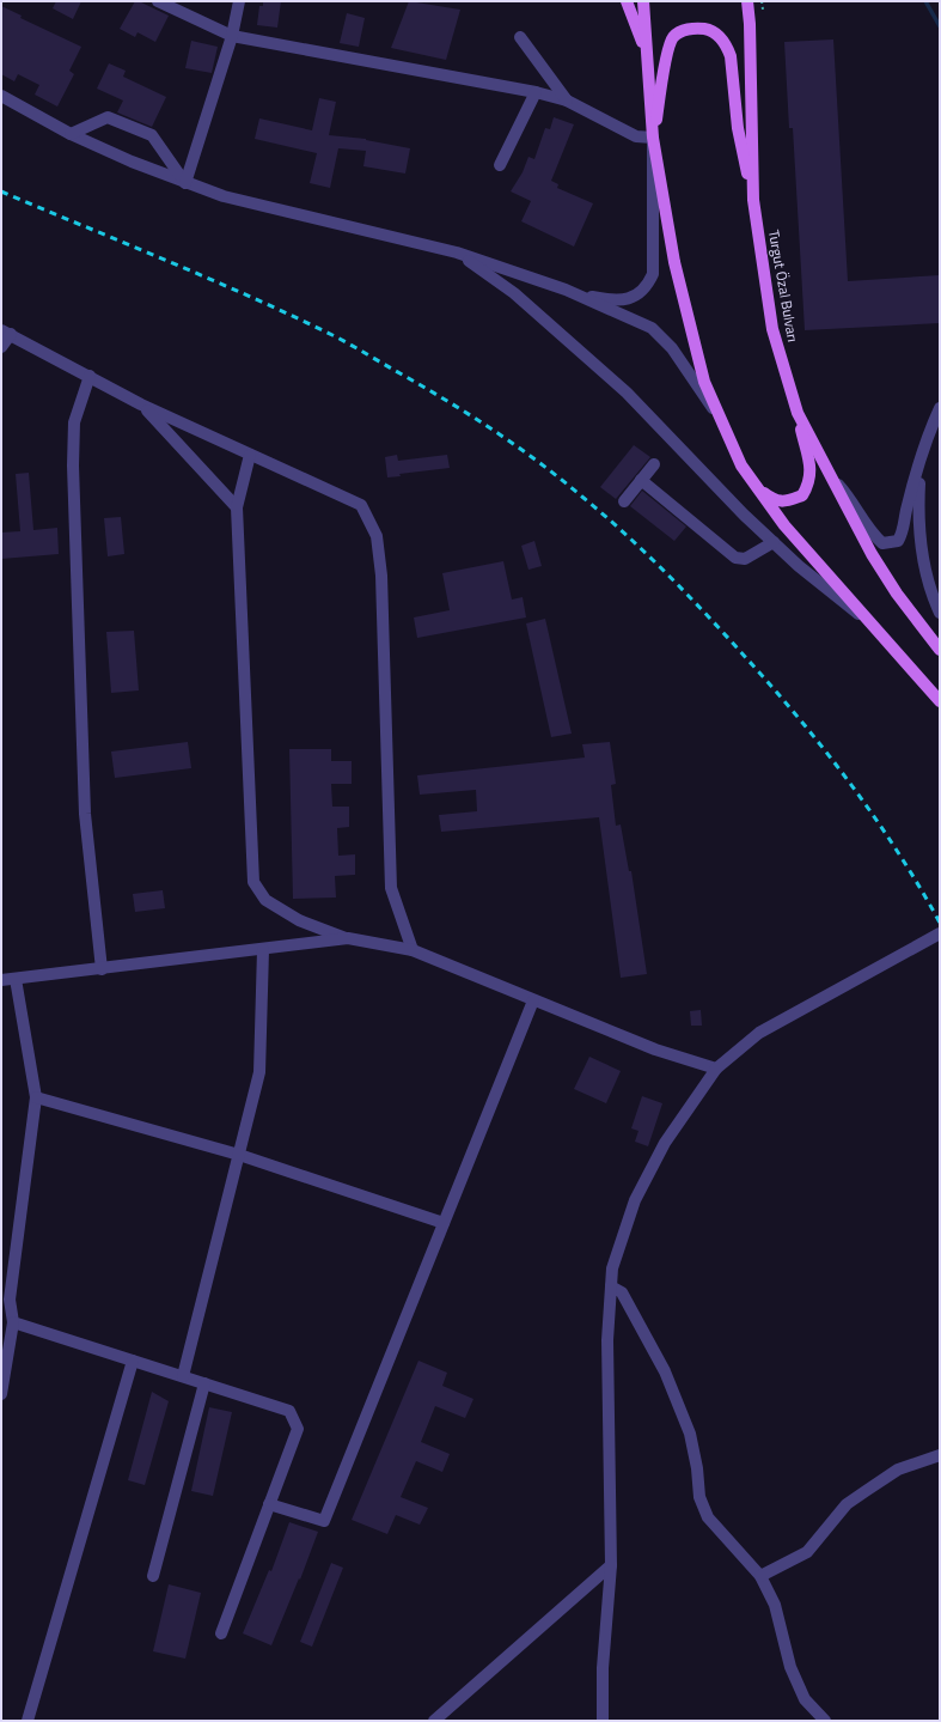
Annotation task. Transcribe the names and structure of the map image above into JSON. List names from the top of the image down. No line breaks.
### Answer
{"streets":{"main road":["Turgut Özal Bulvarı"]}}
